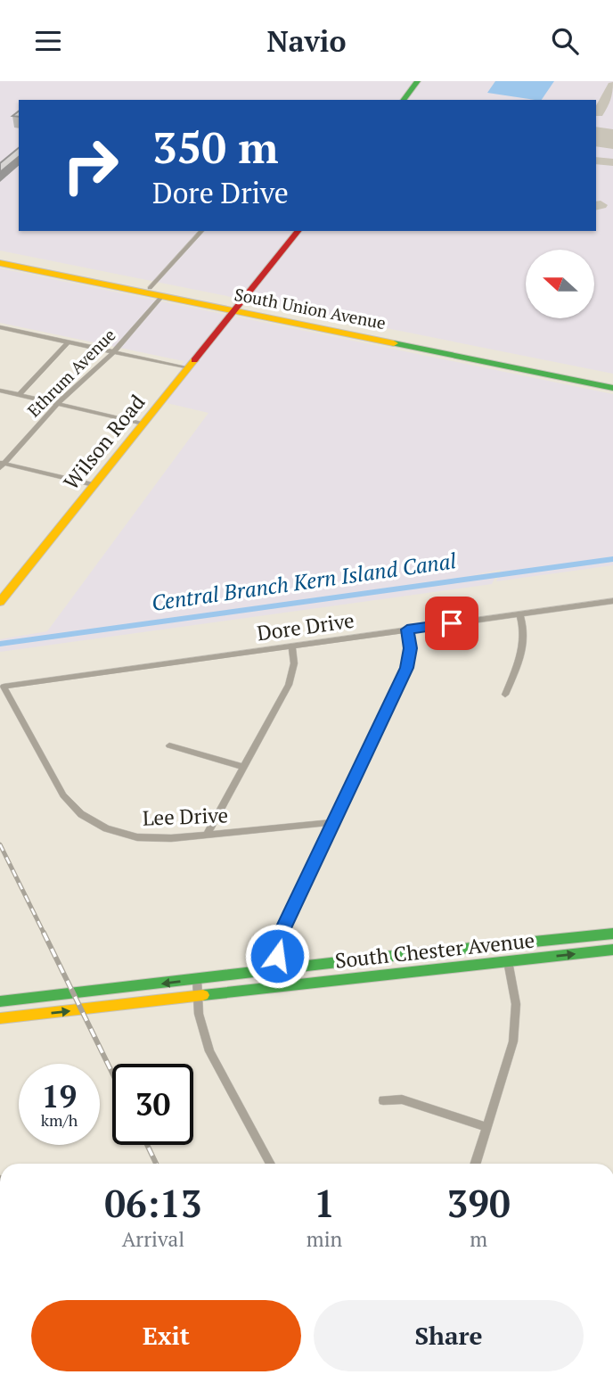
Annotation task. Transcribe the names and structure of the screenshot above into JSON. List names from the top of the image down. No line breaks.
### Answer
{"streets":{"main road":["South Union Avenue","Wilson Road","South Chester Avenue"],"street":["Ethrum Avenue","Dore Drive","Lee Drive"]},"crossings":[["South Union Avenue","Ethrum Avenue"],["South Union Avenue","Wilson Road"],["Dore Drive","Lee Drive"]],"water":["Central Branch Kern Island Canal"],"north":"left","page":{"header":"Navio","turn":["350 m","Dore Drive"],"speed":"19 km/h","limit":"30","eta":["06:13","Arrival","1","min","390","m"],"buttons":["Exit","Share"]}}
